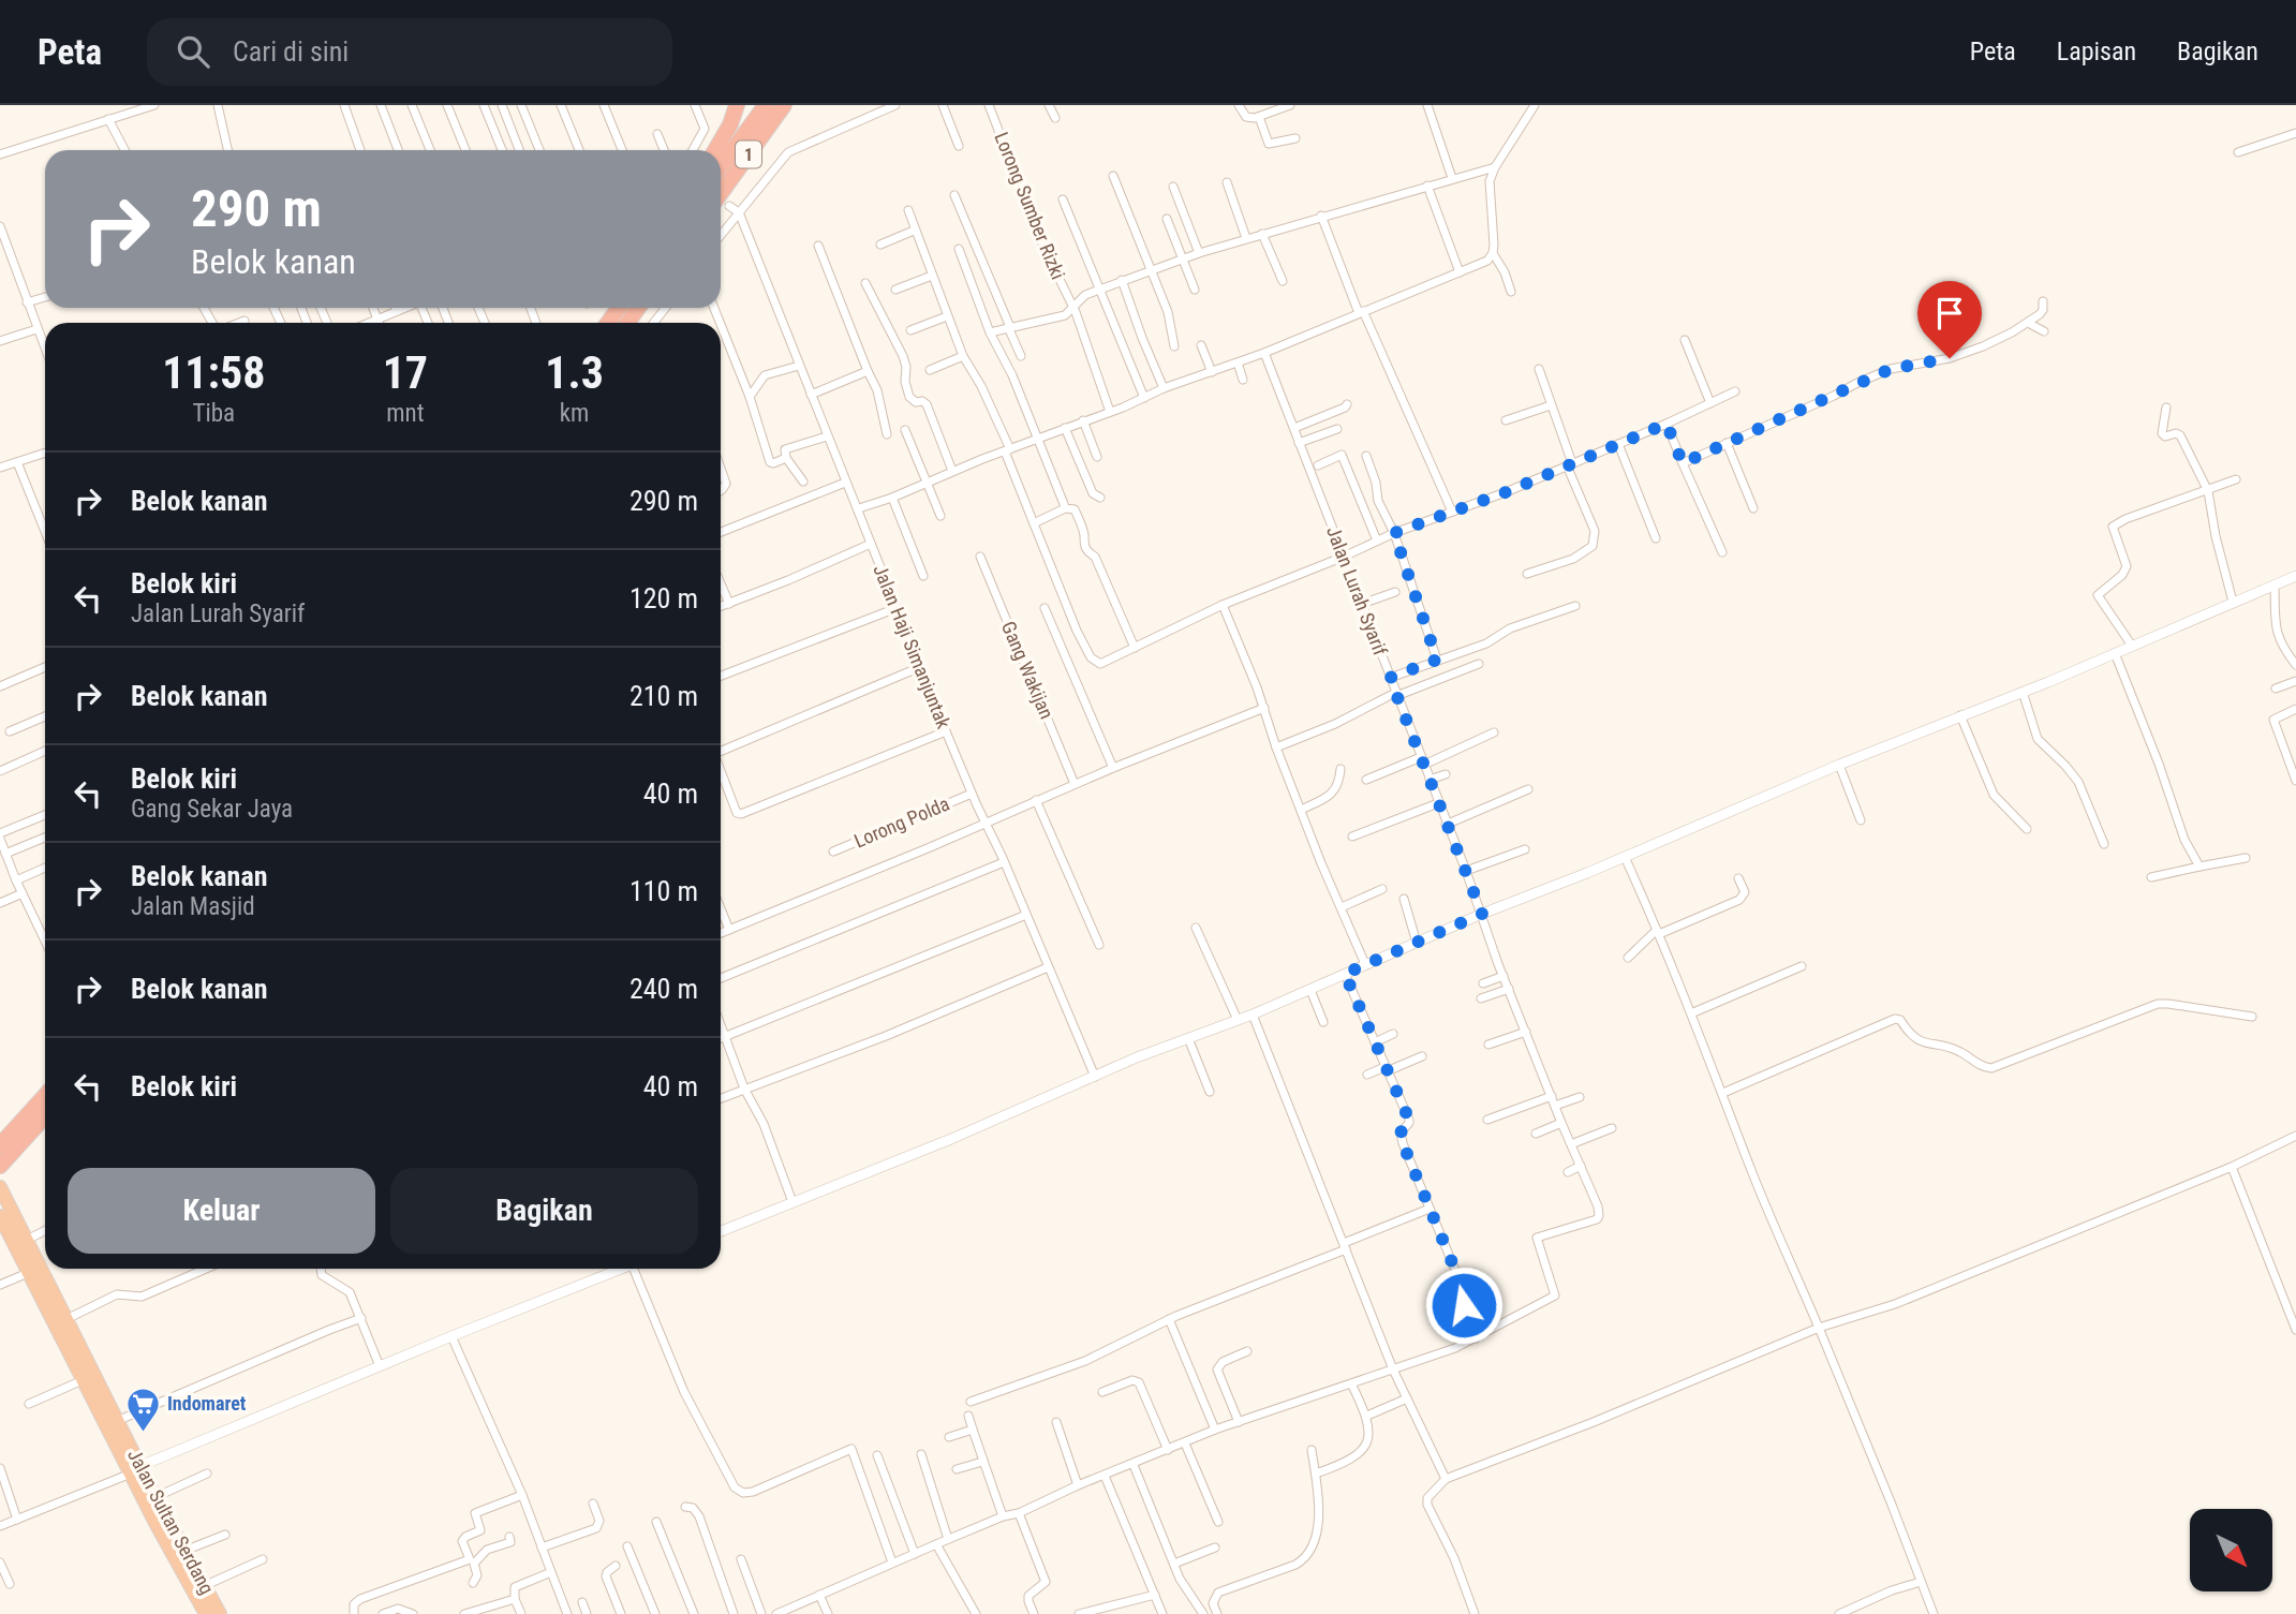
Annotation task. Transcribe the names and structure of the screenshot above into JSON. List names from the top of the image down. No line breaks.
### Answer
{"streets":{"highway":["1","Jalan Sultan Serdang"],"street":["Lorong Sumber Rizki","Jalan Lurah Syarif","Jalan Haji Simanjuntak","Gang Wakijan","Lorong Polda"]},"crossings":[["Jalan Haji Simanjuntak","Lorong Polda"]],"places":{"supermarket":["Indomaret"]},"north":"bottom right","page":{"header":"Peta","search":"Cari di sini","nav":["Peta","Lapisan","Bagikan"],"turn":["290 m","Belok kanan"],"eta":["11:58","Tiba","17","mnt","1.3","km"],"list":[{"name":"Belok kanan","value":"290 m"},{"name":"Belok kiri","note":"Jalan Lurah Syarif","value":"120 m"},{"name":"Belok kanan","value":"210 m"},{"name":"Belok kiri","note":"Gang Sekar Jaya","value":"40 m"},{"name":"Belok kanan","note":"Jalan Masjid","value":"110 m"},{"name":"Belok kanan","value":"240 m"},{"name":"Belok kiri","value":"40 m"}],"buttons":["Keluar","Bagikan"]}}
